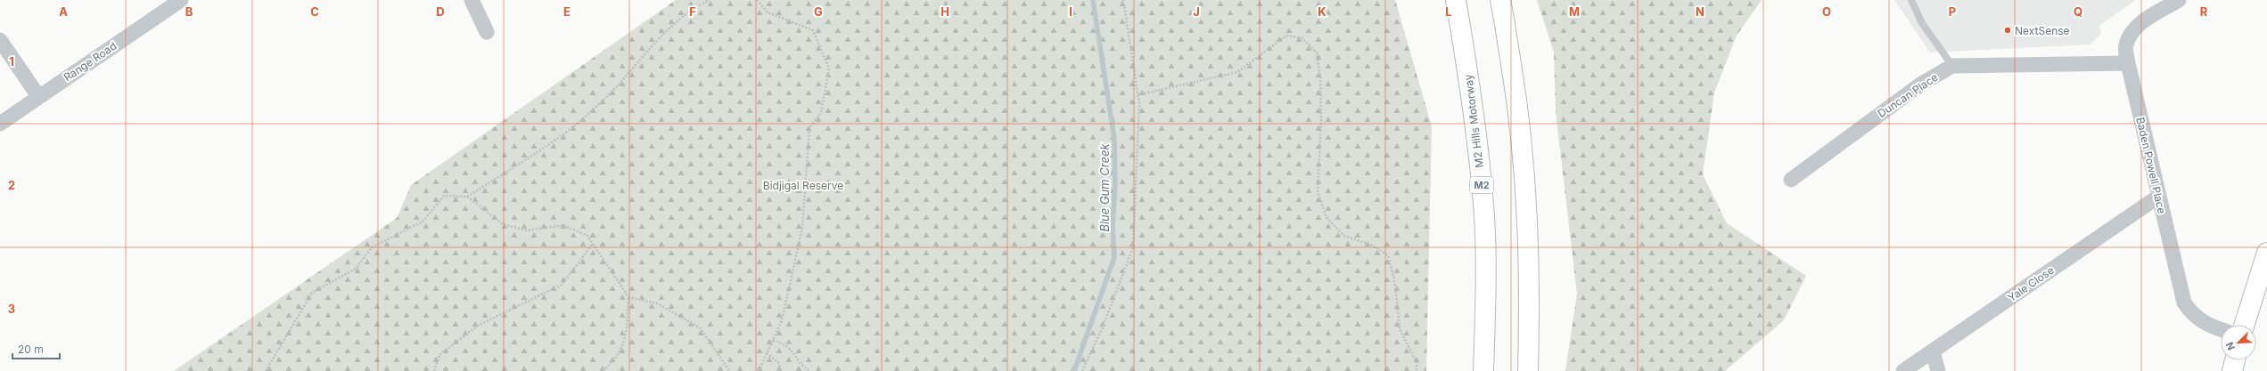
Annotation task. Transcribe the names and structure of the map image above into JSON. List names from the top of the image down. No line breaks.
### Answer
{"streets":{"main road":["M2 Hills Motorway","M2"],"street":["Range Road","Duncan Place","Baden Powell Place","Yale Close"]},"crossings":[["Duncan Place","Baden Powell Place"],["Baden Powell Place","Yale Close"]],"water":["Blue Gum Creek"],"parks":["Bidjigal Reserve"],"places":["NextSense"],"scale_bar":"20 m","north":"bottom left","grid":{"columns":["A","B","C","D","E","F","G","H","I","J","K","L","M","N","O","P","Q","R"],"rows":["1","2","3"]}}
